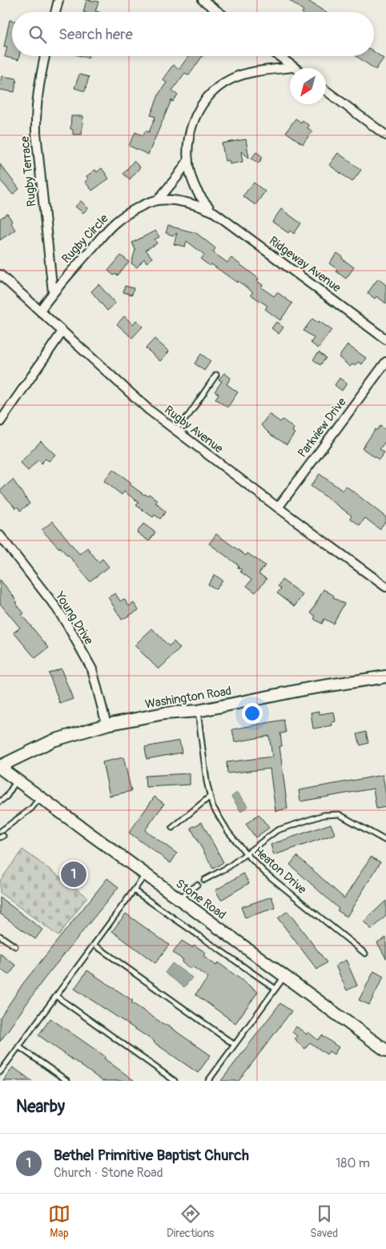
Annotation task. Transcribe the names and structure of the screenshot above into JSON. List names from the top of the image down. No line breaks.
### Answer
{"streets":{"street":["Rugby Terrace","Rugby Circle","Ridgeway Avenue","Parkview Drive","Rugby Avenue","Young Drive","Washington Road","Stone Road"],"lane":["Heaton Drive"]},"crossings":[["Rugby Terrace","Rugby Circle"],["Rugby Circle","Ridgeway Avenue"],["Rugby Circle","Rugby Avenue"],["Parkview Drive","Rugby Avenue"],["Young Drive","Washington Road"],["Washington Road","Heaton Drive"],["Washington Road","Stone Road"]],"north":"bottom left","page":{"search":"Search here","pins":"1","heading":"Nearby","list":[{"mark":"1","name":"Bethel Primitive Baptist Church","note":"Church · Stone Road","value":"180 m"}],"nav":["Map","Directions","Saved"]}}
